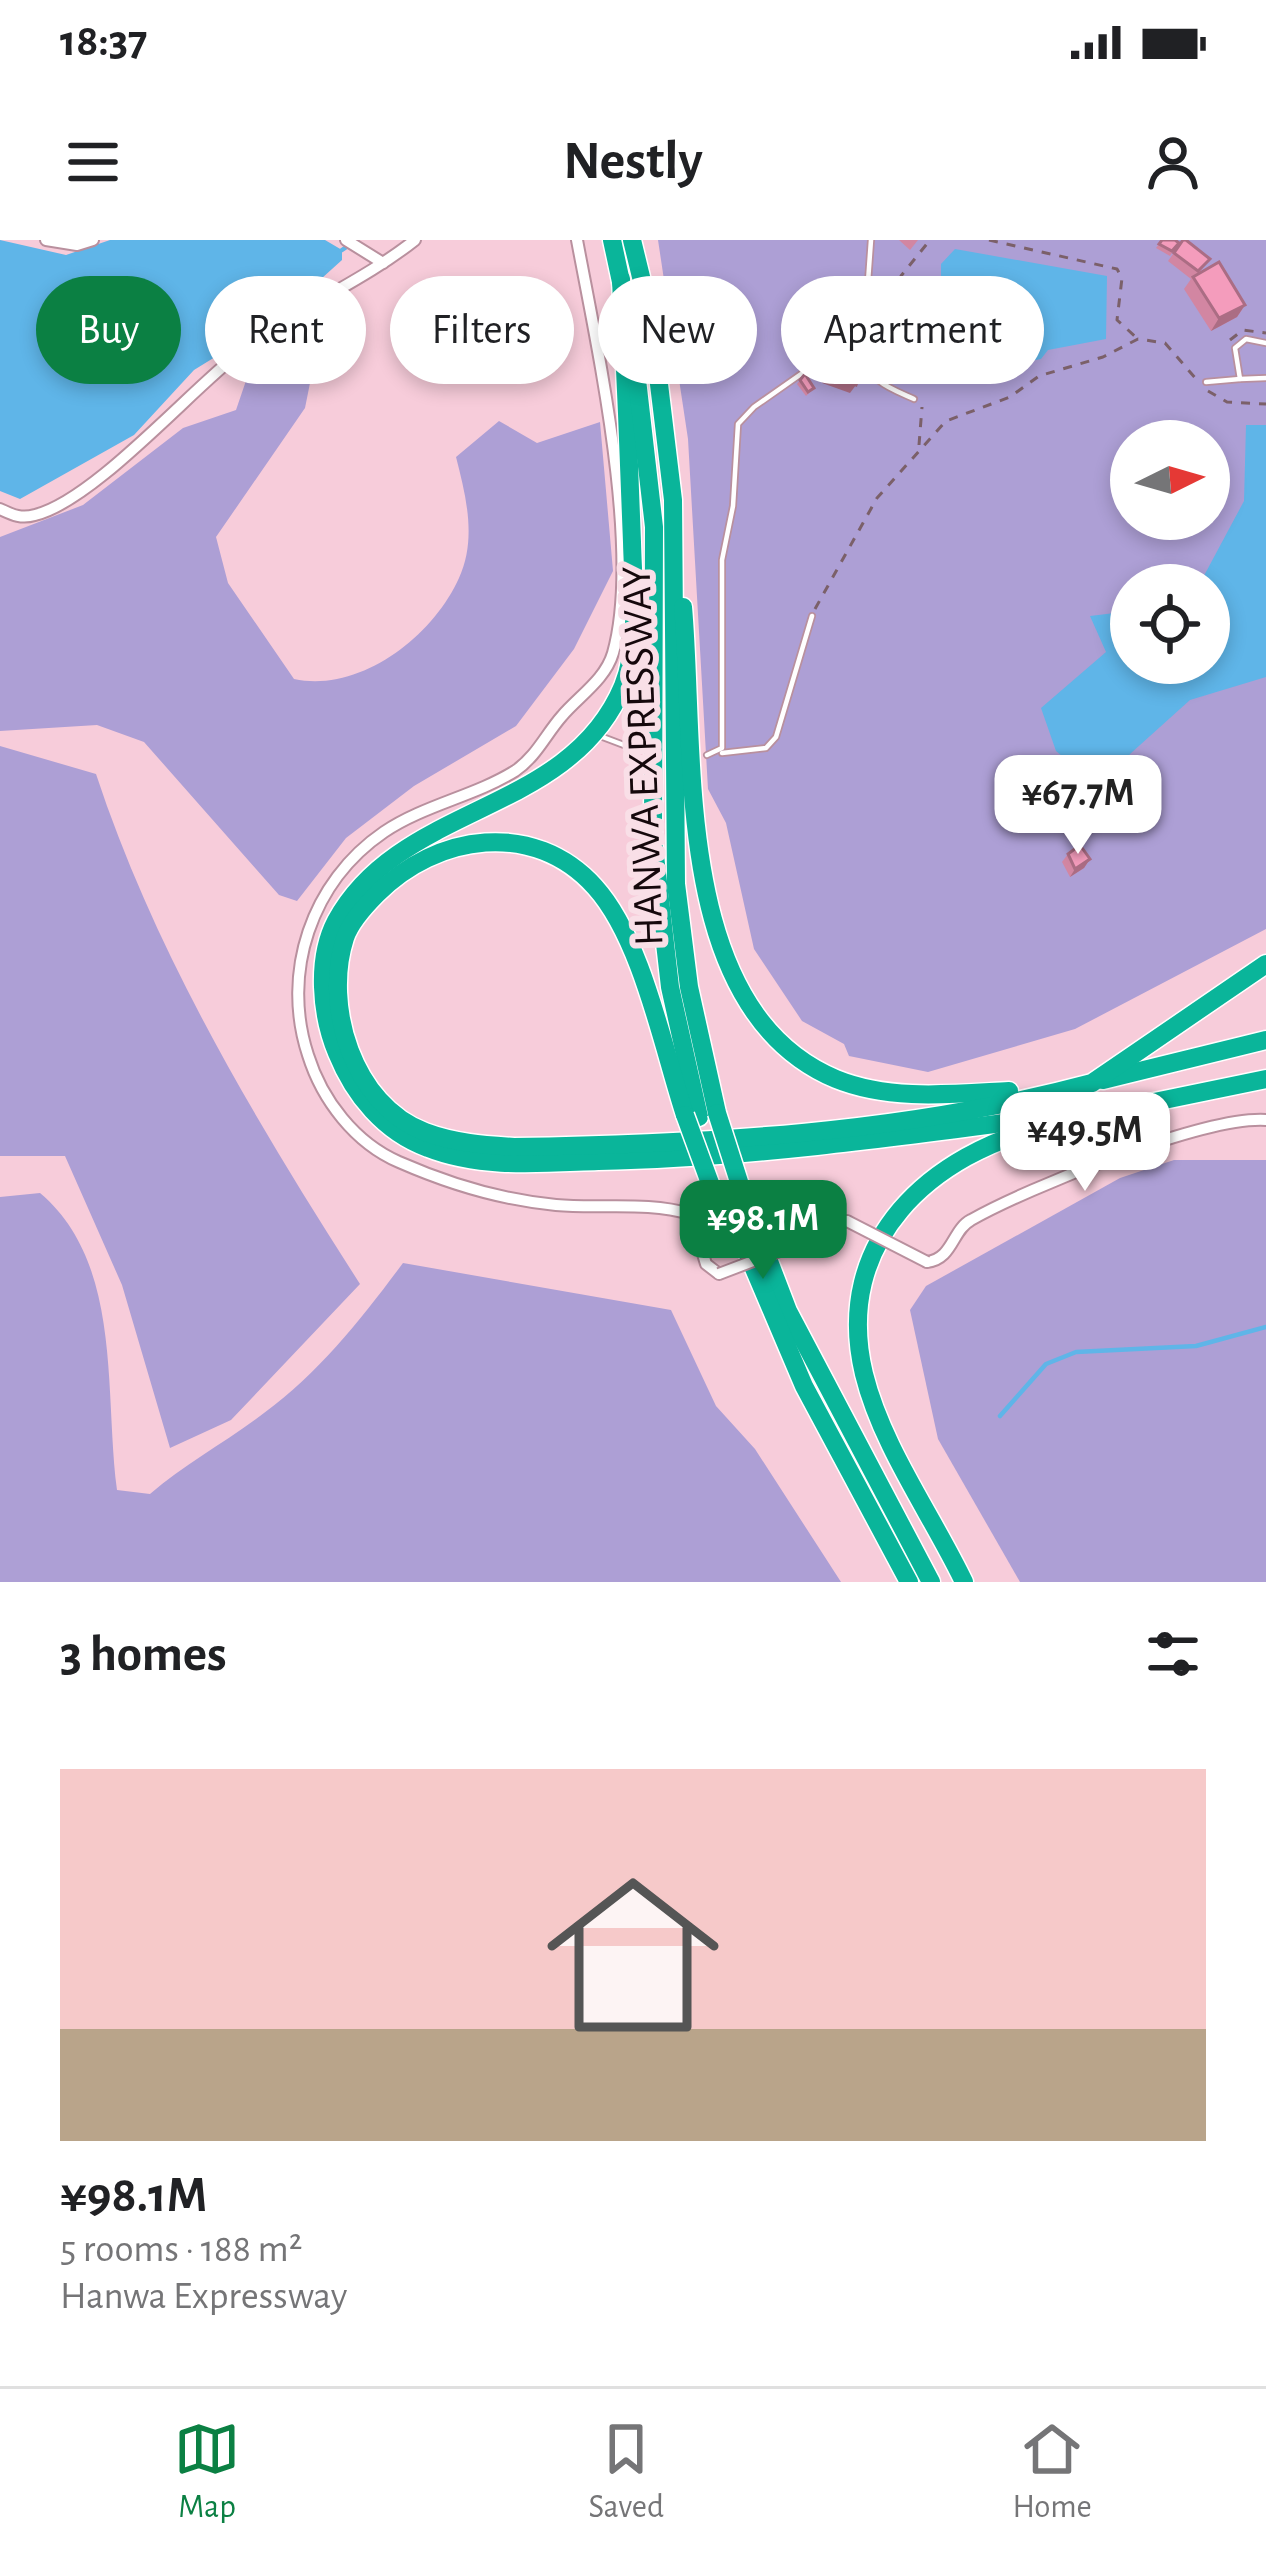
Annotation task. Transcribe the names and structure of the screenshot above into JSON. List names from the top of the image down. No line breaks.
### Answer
{"streets":{"highway":["HANWA EXPRESSWAY"]},"north":"right","page":{"status":"18:37","header":"Nestly","chip":["Buy","Rent","Filters","New","Apartment"],"price":["¥67.7M","¥49.5M","¥98.1M"],"heading":"3 homes","list":[{"name":"¥98.1M","note":"5 rooms · 188 m² · Hanwa Expressway"}],"tabs":["Map","Saved","Home"]}}
